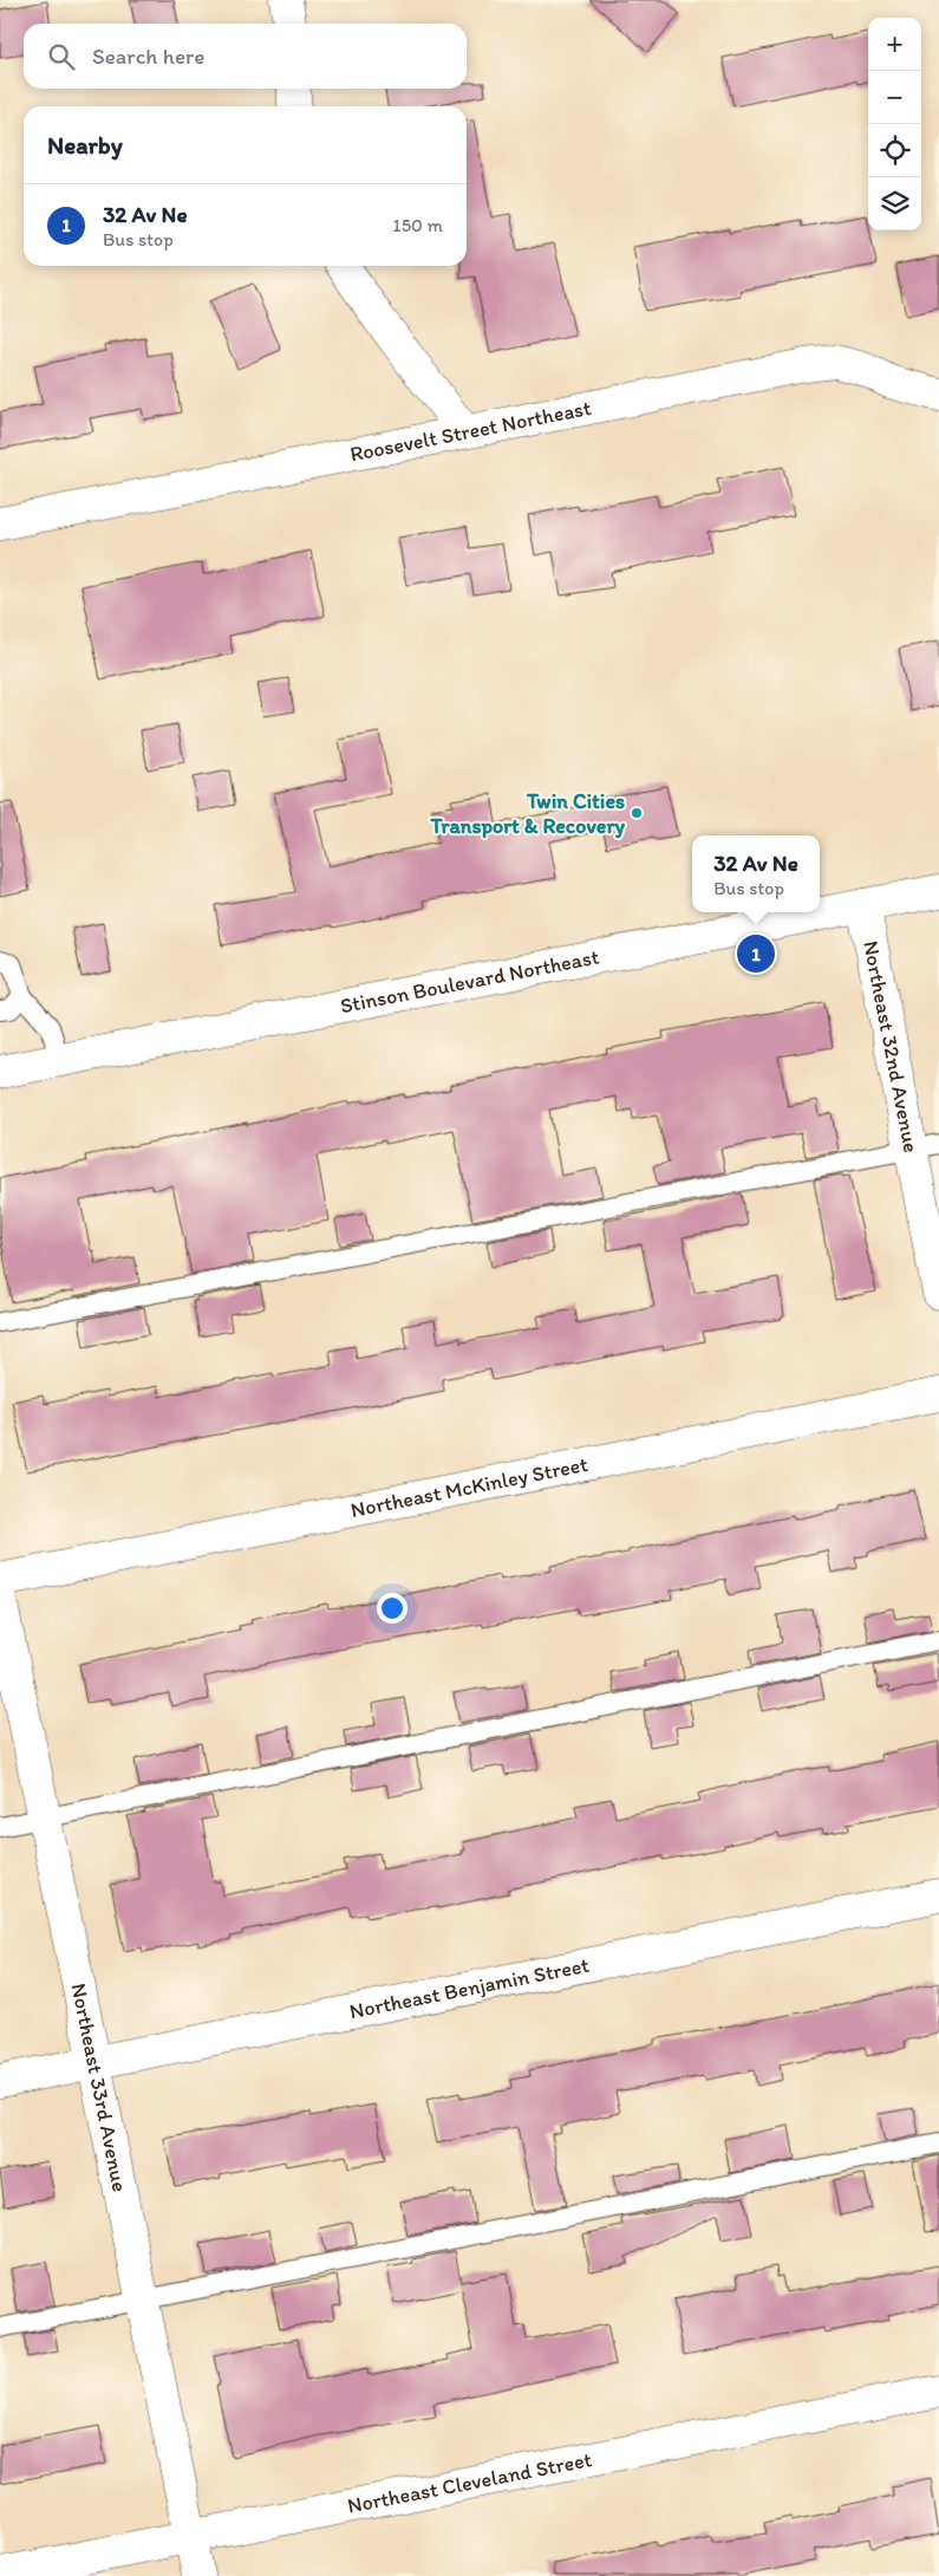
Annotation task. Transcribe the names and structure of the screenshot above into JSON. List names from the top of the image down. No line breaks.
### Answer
{"streets":{"street":["Roosevelt Street Northeast","Stinson Boulevard Northeast","Northeast 32nd Avenue","Northeast McKinley Street","Northeast Benjamin Street","Northeast 33rd Avenue","Northeast Cleveland Street"]},"crossings":[["Stinson Boulevard Northeast","Northeast 32nd Avenue"],["Northeast Benjamin Street","Northeast 33rd Avenue"],["Northeast 33rd Avenue","Northeast Cleveland Street"]],"places":["Twin Cities Transport & Recovery"],"page":{"map_buttons":["+","−"],"search":"Search here","heading":"Nearby","list":[{"mark":"1","name":"32 Av Ne","note":"Bus stop","value":"150 m"}],"popup":["32 Av Ne","Bus stop"],"pins":"1"}}
